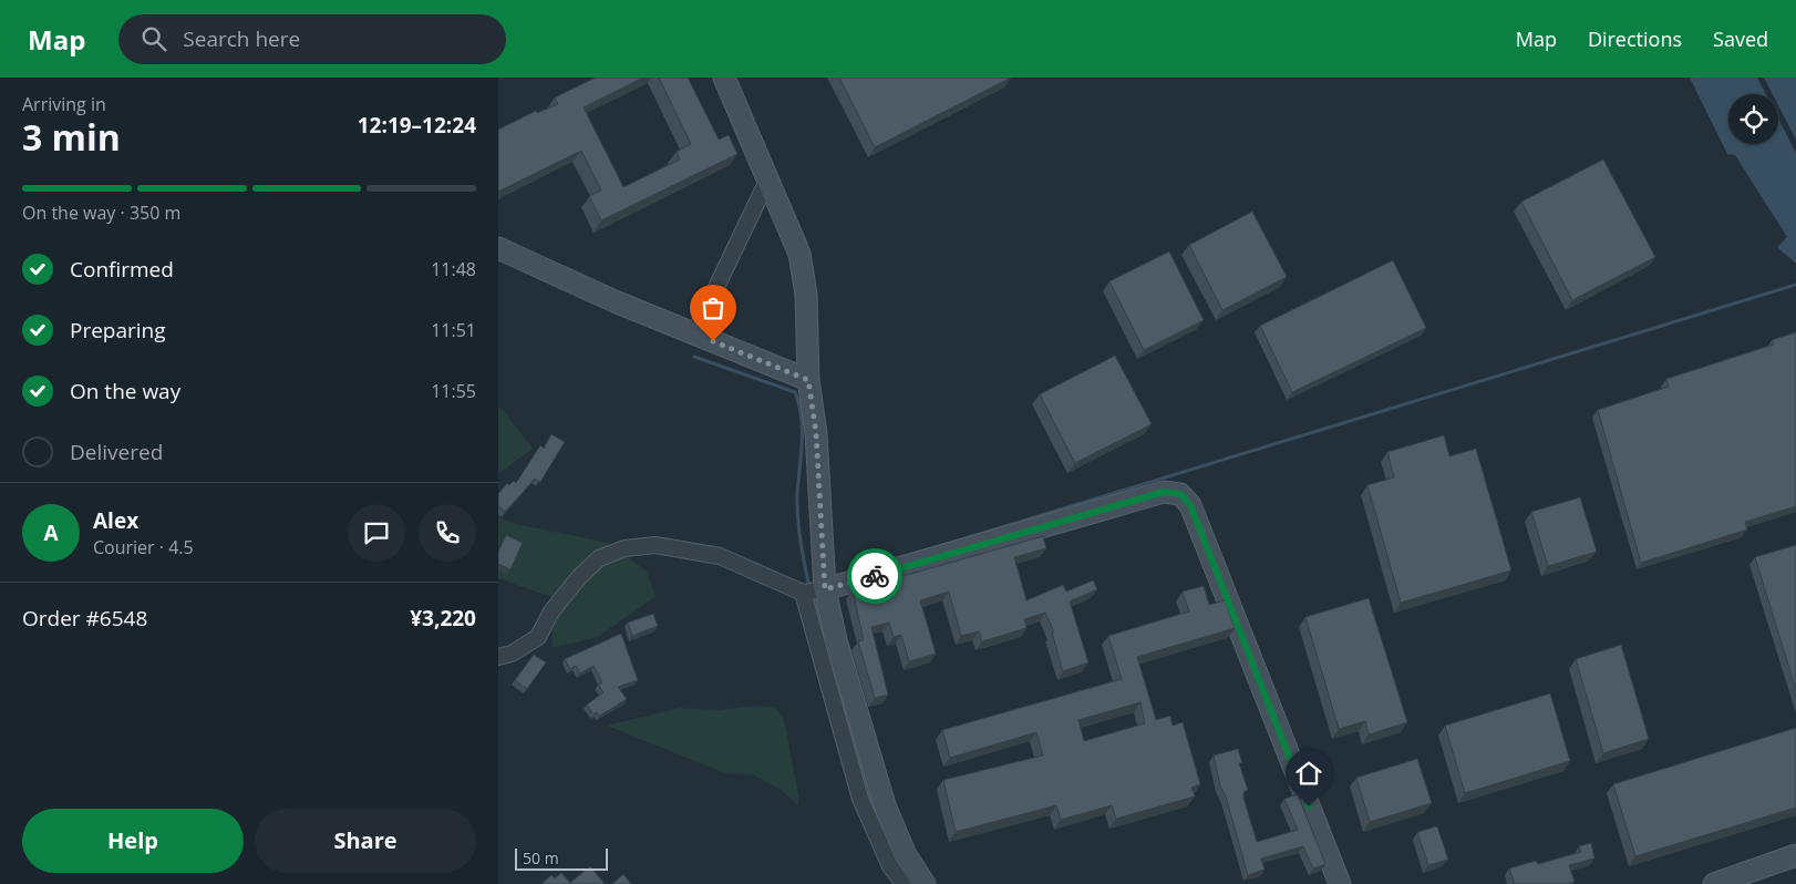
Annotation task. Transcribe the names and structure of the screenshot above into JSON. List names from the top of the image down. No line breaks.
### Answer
{"scale_bar":"50 m","page":{"header":"Map","search":"Search here","nav":["Map","Directions","Saved"],"heading":["3 min","Arriving in","12:19–12:24"],"panel":["Alex","Courier · 4.5","Order #6548","¥3,220"],"bar":"On the way · 350 m","list":[["Confirmed","11:48"],["Preparing","11:51"],["On the way","11:55"],"Delivered"],"round":"A","buttons":["Help","Share"],"scale":"50 m"}}
